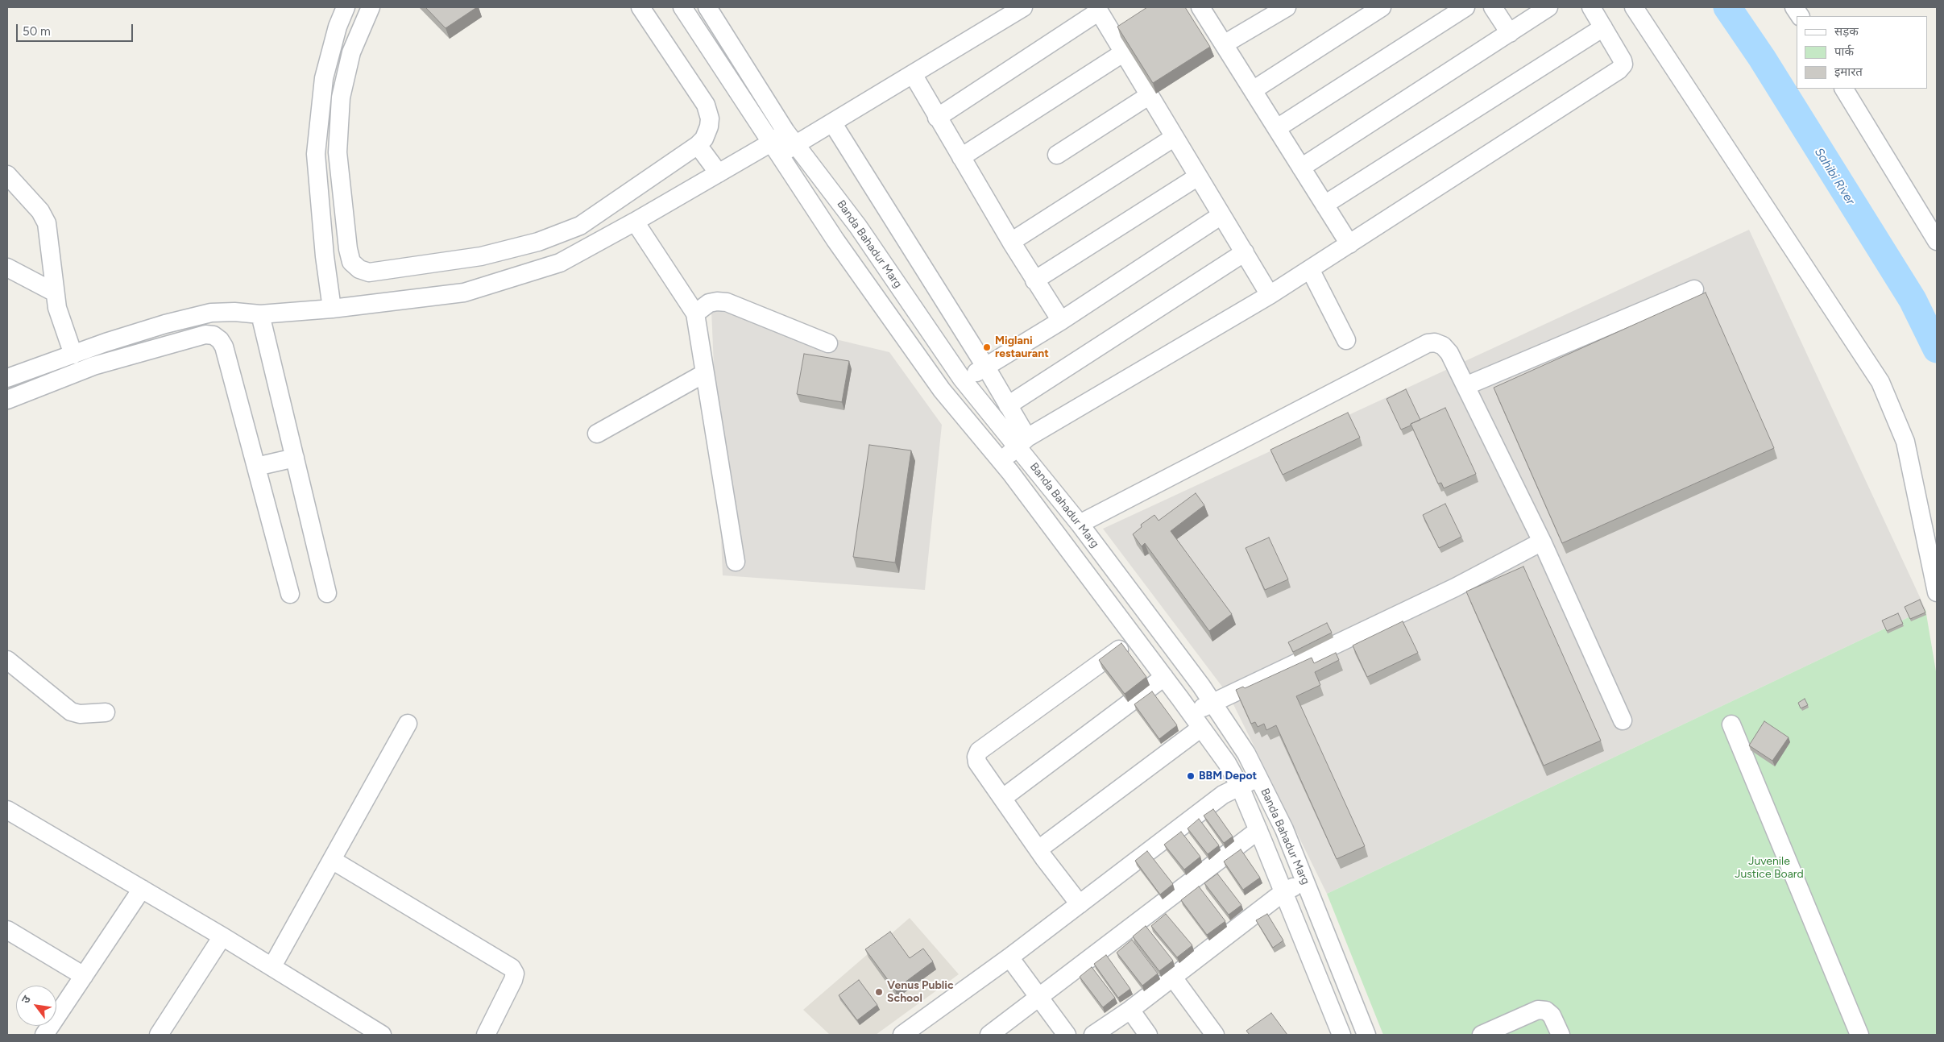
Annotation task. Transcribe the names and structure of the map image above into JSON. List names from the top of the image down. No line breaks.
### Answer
{"streets":{"street":["Banda Bahadur Marg"]},"water":["Sahibi River"],"parks":["Juvenile Justice Board"],"places":["Miglani restaurant","BBM Depot","Venus Public School"],"legend":["सड़क","पार्क","इमारत"],"scale_bar":"50 m","north":"top left"}
